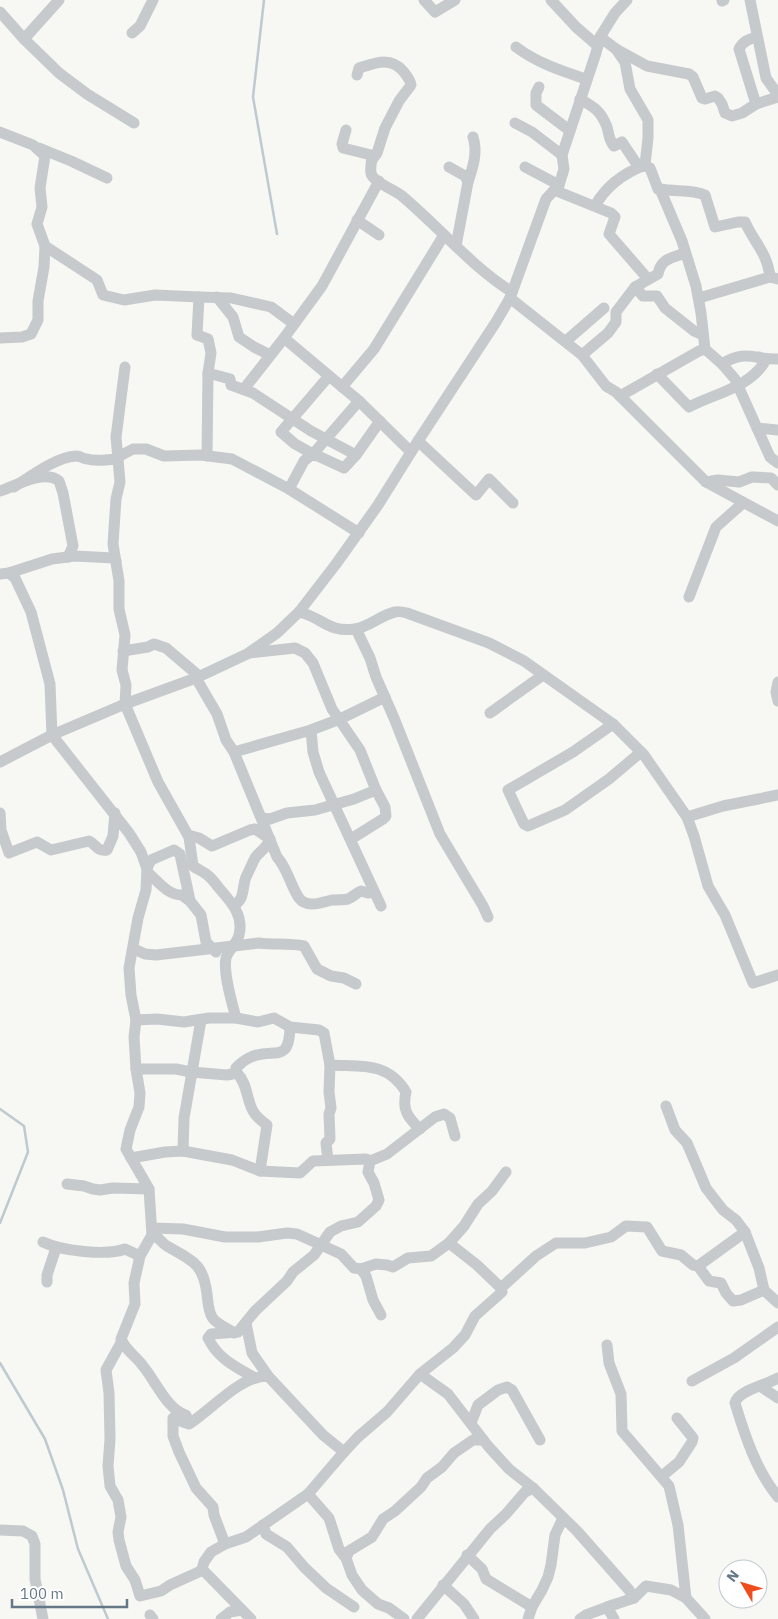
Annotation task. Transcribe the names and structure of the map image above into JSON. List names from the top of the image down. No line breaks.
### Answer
{"scale_bar":"100 m","north":"top left"}
